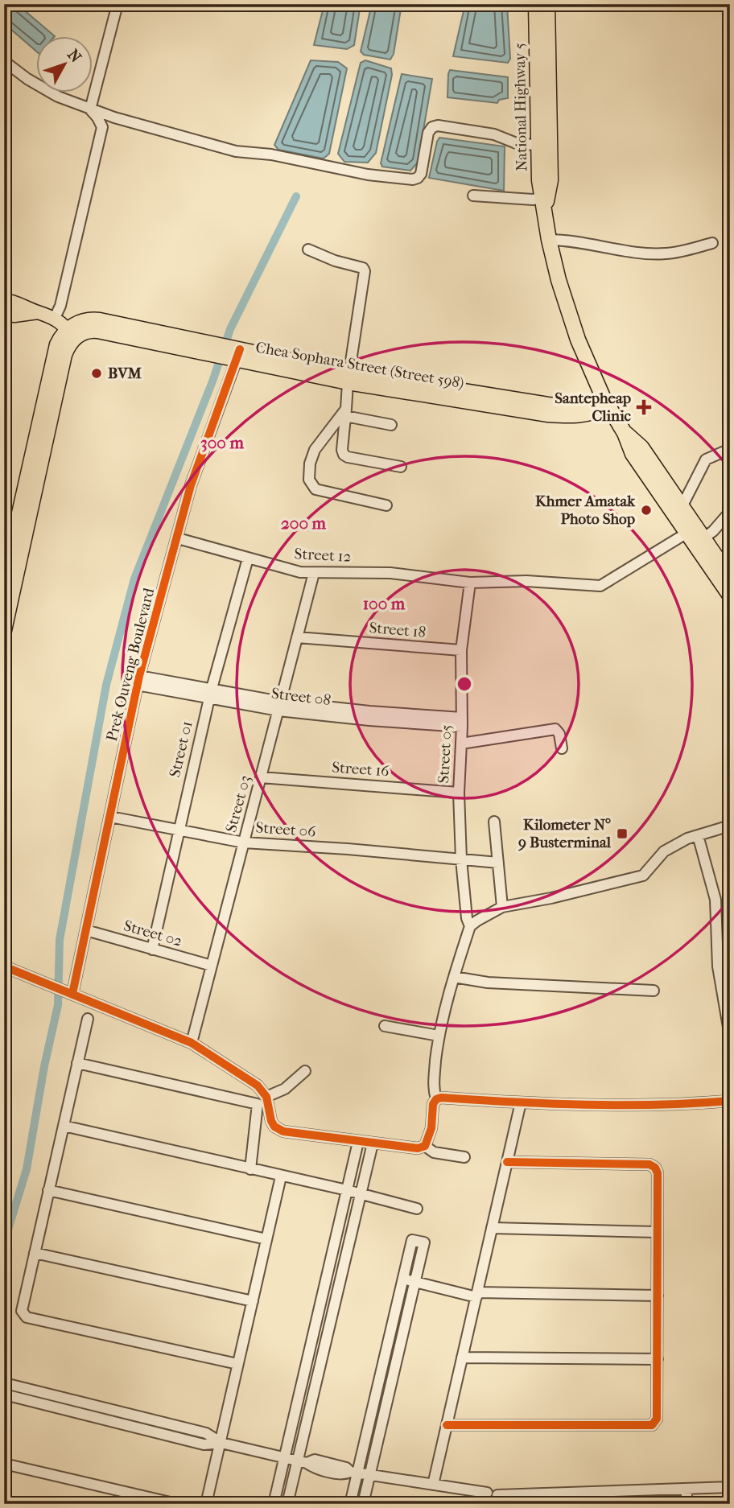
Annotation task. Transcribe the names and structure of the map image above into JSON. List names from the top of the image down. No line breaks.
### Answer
{"streets":{"highway":["National Highway 5"],"main road":["Chea Sophara Street (Street 598)"],"street":["Street 12","Street 18","Prek Ouveng Boulevard","Street 01","Street 05","Street 16","Street 03","Street 06","Street 02"]},"crossings":[["National Highway 5","Chea Sophara Street (Street 598)"],["National Highway 5","Street 12"],["Chea Sophara Street (Street 598)","Prek Ouveng Boulevard"],["Street 12","Prek Ouveng Boulevard"],["Street 12","Street 01"],["Street 12","Street 05"],["Street 12","Street 03"],["Street 18","Street 05"],["Street 18","Street 03"],["Prek Ouveng Boulevard","Street 06"],["Prek Ouveng Boulevard","Street 02"],["Street 01","Street 06"],["Street 01","Street 02"],["Street 05","Street 16"],["Street 05","Street 06"],["Street 16","Street 03"],["Street 03","Street 06"],["Street 03","Street 02"]],"places":{"other":["BVM","Khmer Amatak Photo Shop"],"health":["Santepheap Clinic"],"transit":["Kilometer N° 9 Busterminal"]},"north":"top right","rings":["300 m","200 m","100 m"]}
